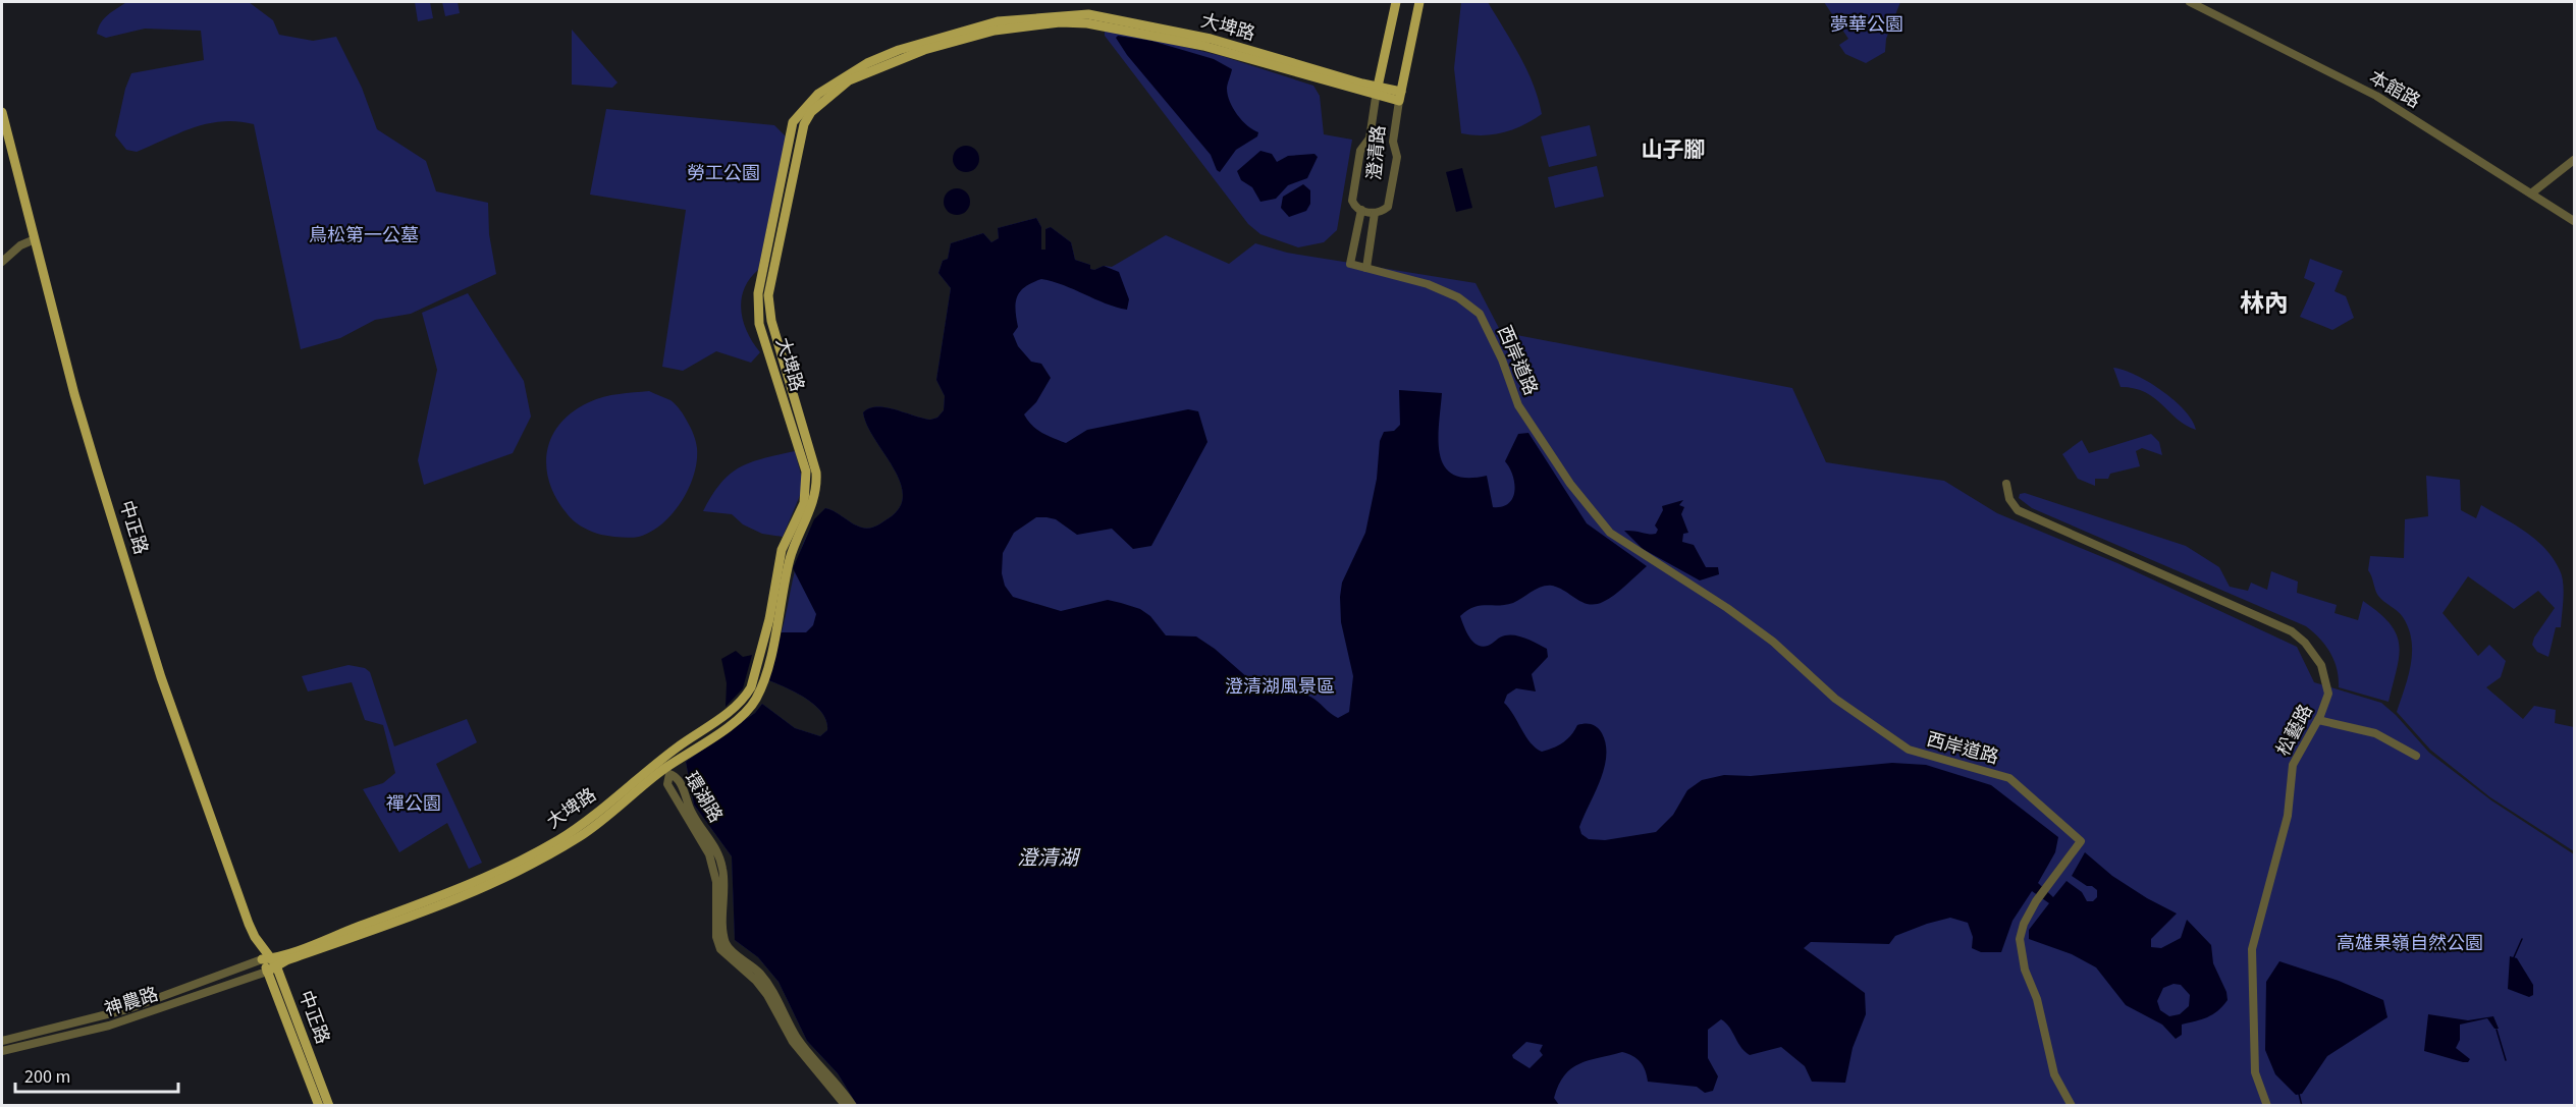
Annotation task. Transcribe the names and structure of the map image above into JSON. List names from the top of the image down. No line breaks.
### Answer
{"streets":{"main road":["大埤路","澄清路","中正路"],"street":["本館路","西岸道路","松藝路","環湖路","神農路"]},"crossings":[["大埤路","澄清路"],["大埤路","中正路"],["大埤路","神農路"],["澄清路","西岸道路"],["中正路","神農路"]],"districts":["山子腳","林內"],"water":["澄清湖"],"parks":["夢華公園","勞工公園","鳥松第一公墓","澄清湖風景區","禪公園","高雄果嶺自然公園"],"scale_bar":"200 m"}
